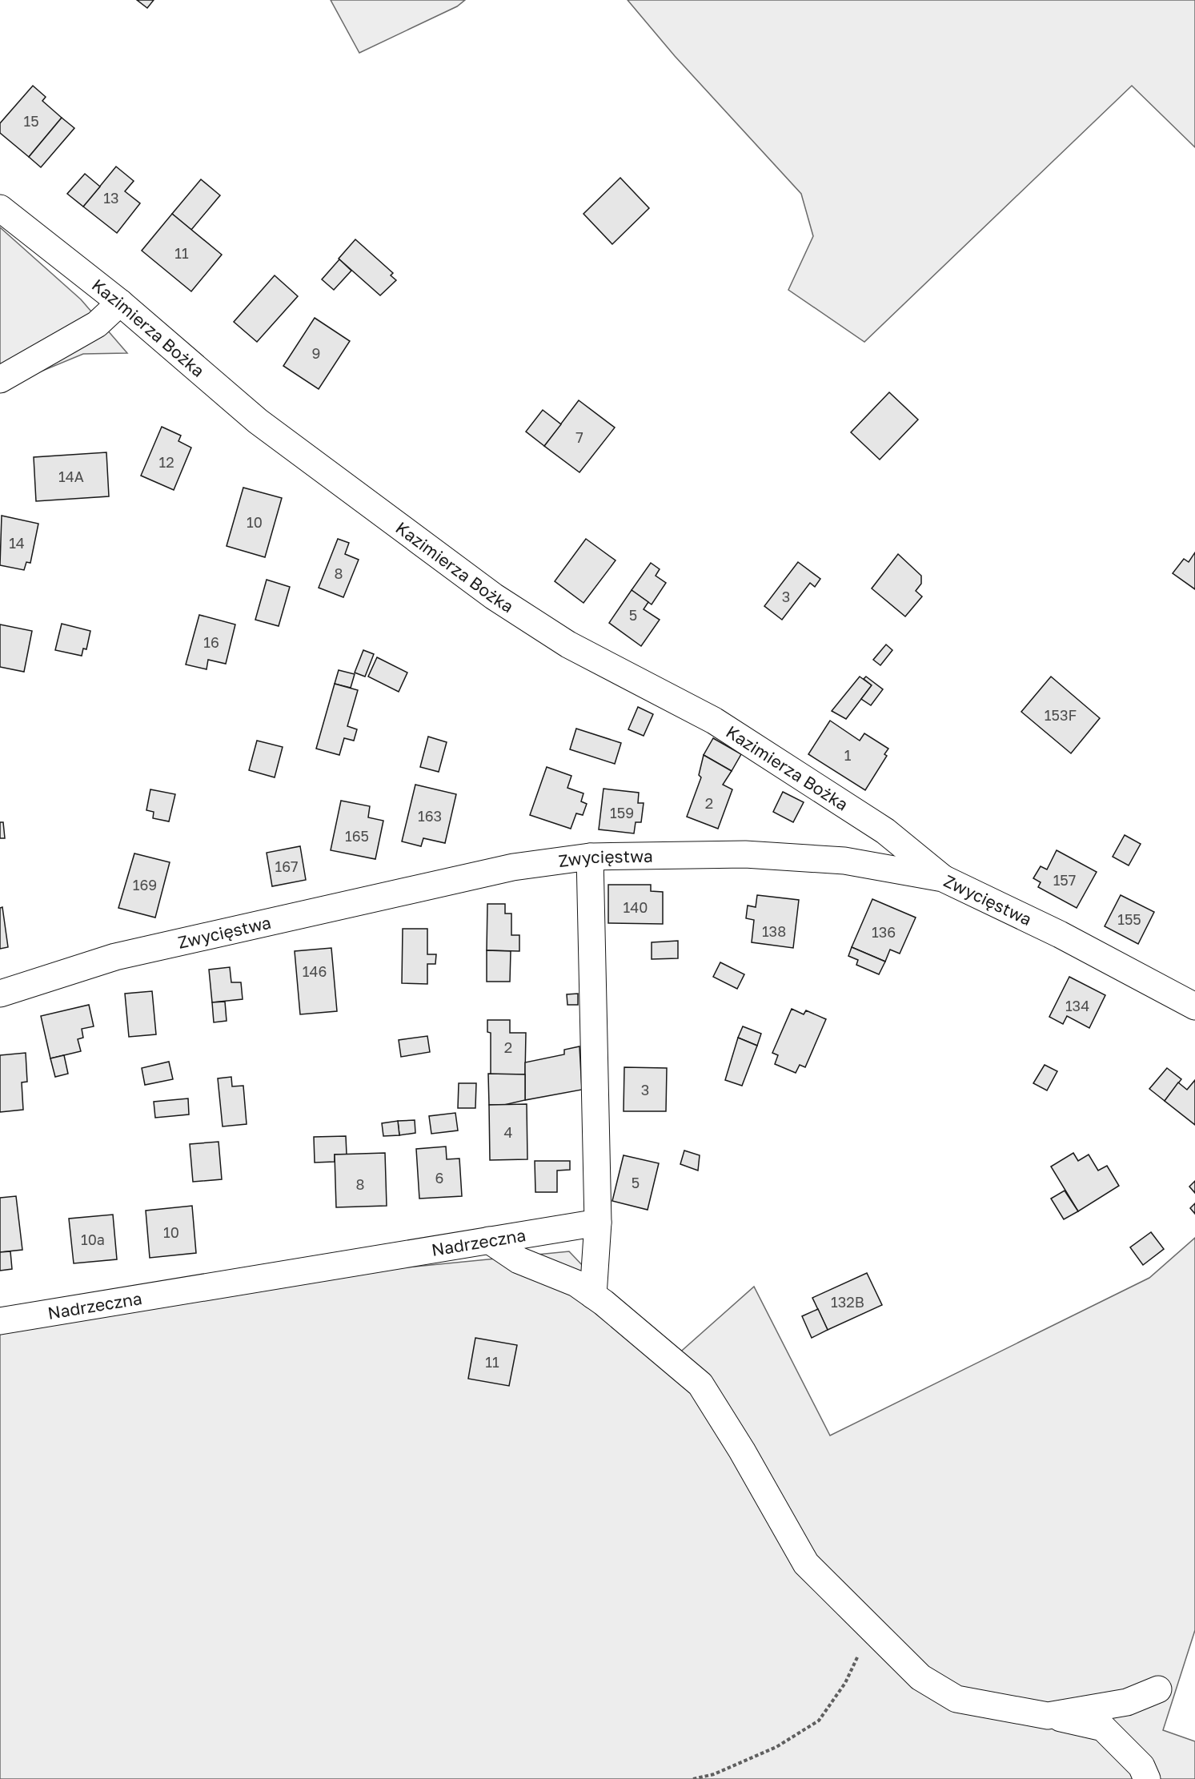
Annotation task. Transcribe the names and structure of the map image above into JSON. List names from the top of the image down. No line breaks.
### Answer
{"streets":{"street":["Kazimierza Bożka","Zwycięstwa","Nadrzeczna"]},"crossings":[["Kazimierza Bożka","Zwycięstwa"]],"house_numbers":["15","13","11","9","7","12","14A","10","14","8","3","5","16","153F","1","2","159","163","165","167","157","169","140","155","138","136","146","134","2","3","4","6","5","8","10","10a","132B","11"]}
